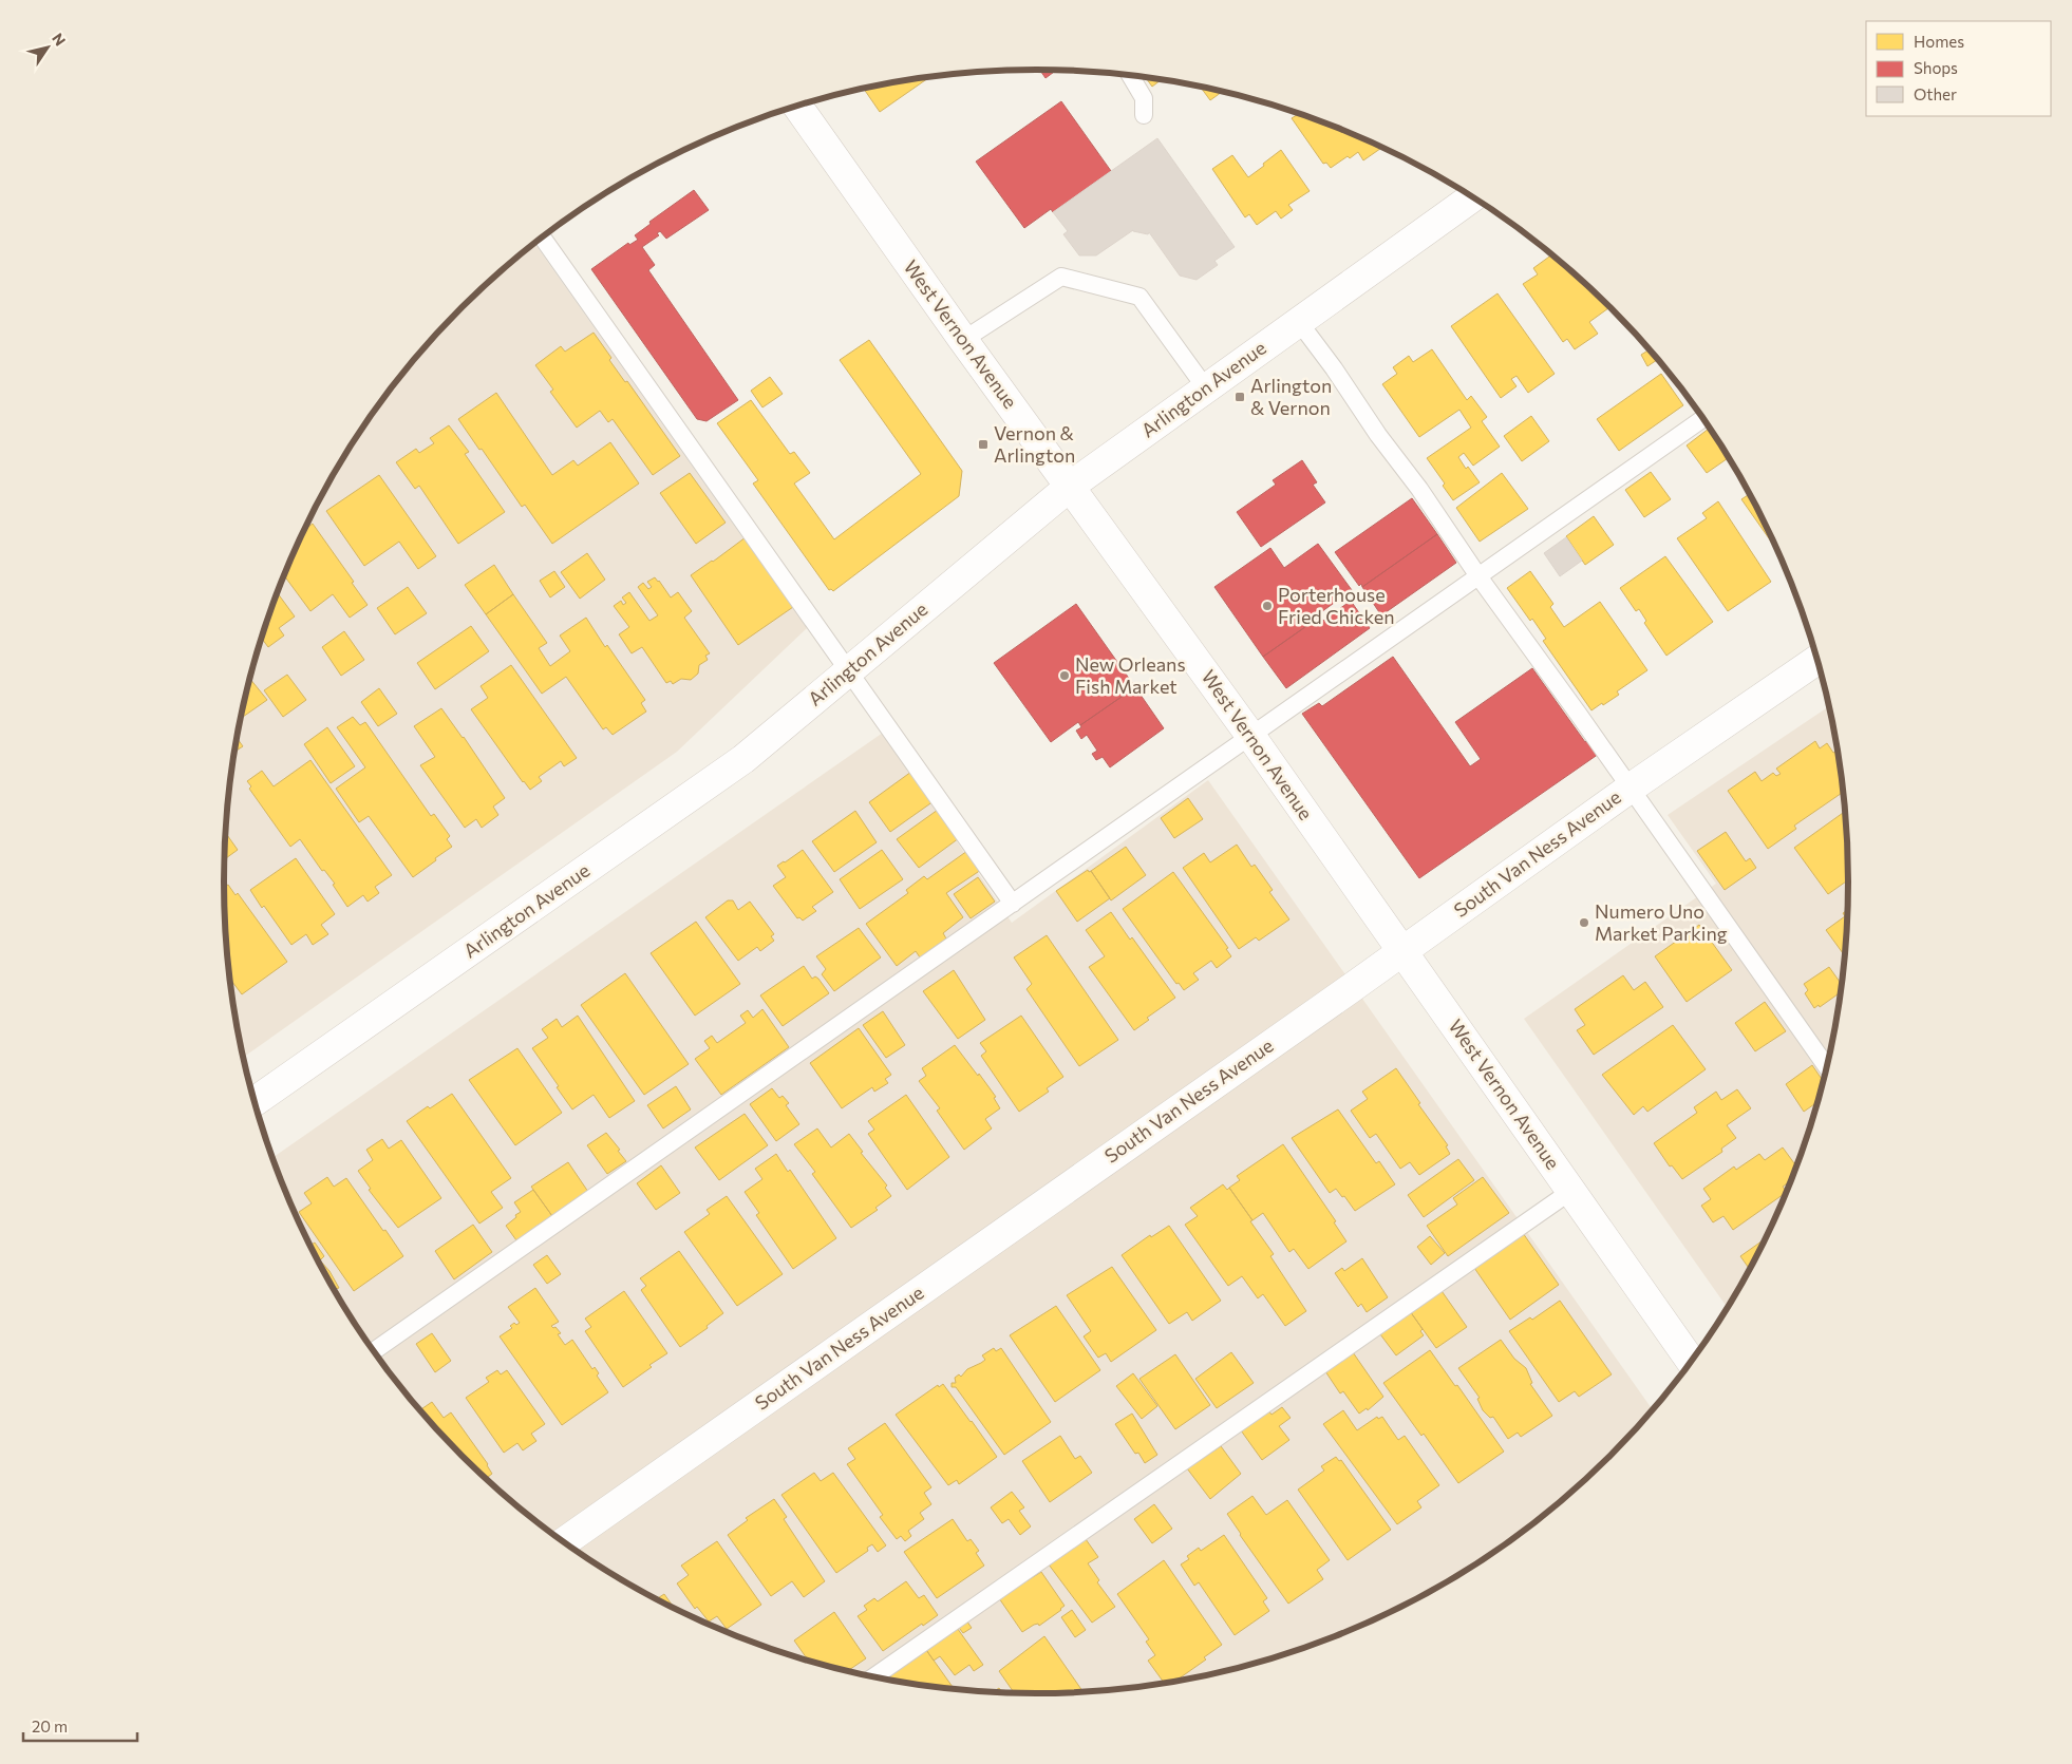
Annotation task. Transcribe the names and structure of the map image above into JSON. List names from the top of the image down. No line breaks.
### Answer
{"streets":{"main road":["West Vernon Avenue","Arlington Avenue","South Van Ness Avenue"]},"crossings":[["West Vernon Avenue","Arlington Avenue"],["West Vernon Avenue","South Van Ness Avenue"]],"places":{"transit":["Arlington & Vernon","Vernon & Arlington"],"other":["Porterhouse Fried Chicken","New Orleans Fish Market","Numero Uno Market Parking"]},"legend":["Homes","Shops","Other"],"scale_bar":"20 m","north":"top right"}
